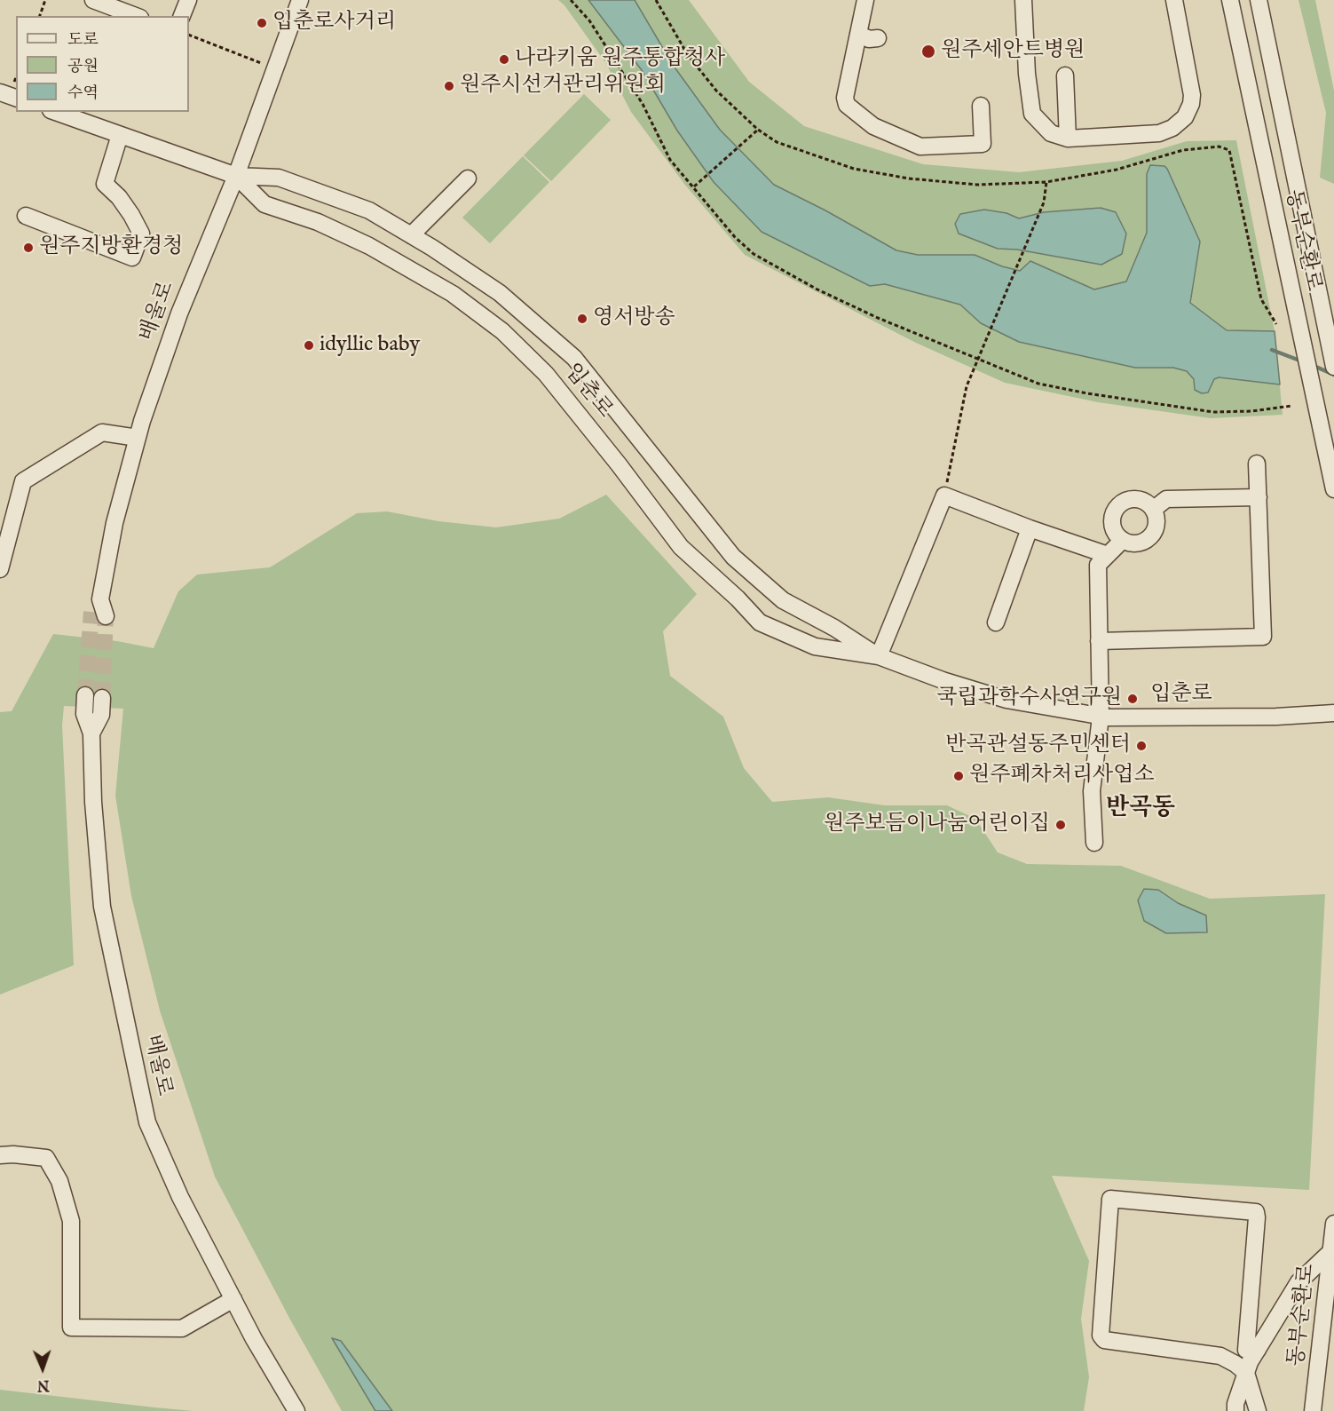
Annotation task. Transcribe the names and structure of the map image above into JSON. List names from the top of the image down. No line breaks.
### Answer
{"streets":{"street":["동부순환로","배울로","입춘로"]},"crossings":[["배울로","입춘로"]],"districts":["반곡동"],"places":["입춘로사거리","원주세안트병원","나라키움 원주통합청사","원주시선거관리위원회","원주지방환경청","영서방송","idyllic baby","국립과학수사연구원","반곡관설동주민센터","원주폐차처리사업소","원주보듬이나눔어린이집"],"legend":["도로","공원","수역"],"north":"bottom"}
